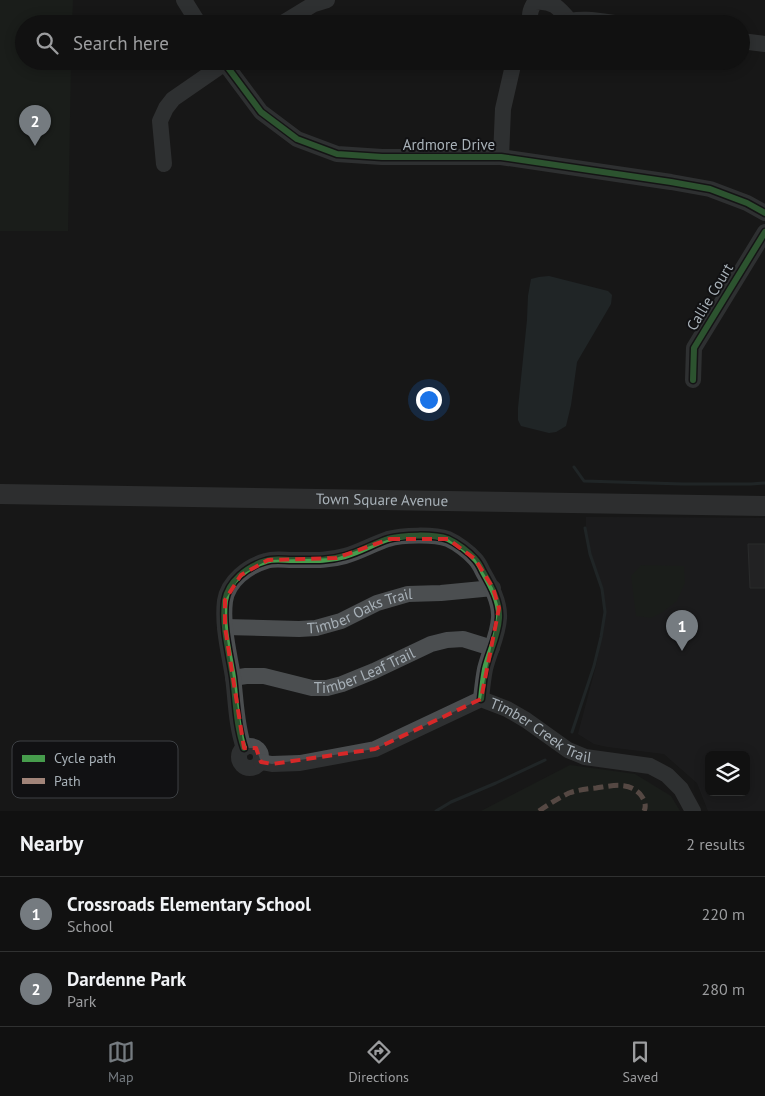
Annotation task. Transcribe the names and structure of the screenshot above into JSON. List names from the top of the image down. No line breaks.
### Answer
{"streets":{"main road":["Town Square Avenue"],"street":["Ardmore Drive","Callie Court","Timber Oaks Trail","Timber Leaf Trail","Timber Creek Trail"]},"crossings":[["Timber Leaf Trail","Timber Creek Trail"]],"legend":["Cycle path","Path"],"page":{"search":"Search here","pins":["2","1"],"heading":["Nearby","2 results"],"list":[{"mark":"1","name":"Crossroads Elementary School","note":"School","value":"220 m"},{"mark":"2","name":"Dardenne Park","note":"Park","value":"280 m"}],"nav":["Map","Directions","Saved"]}}
